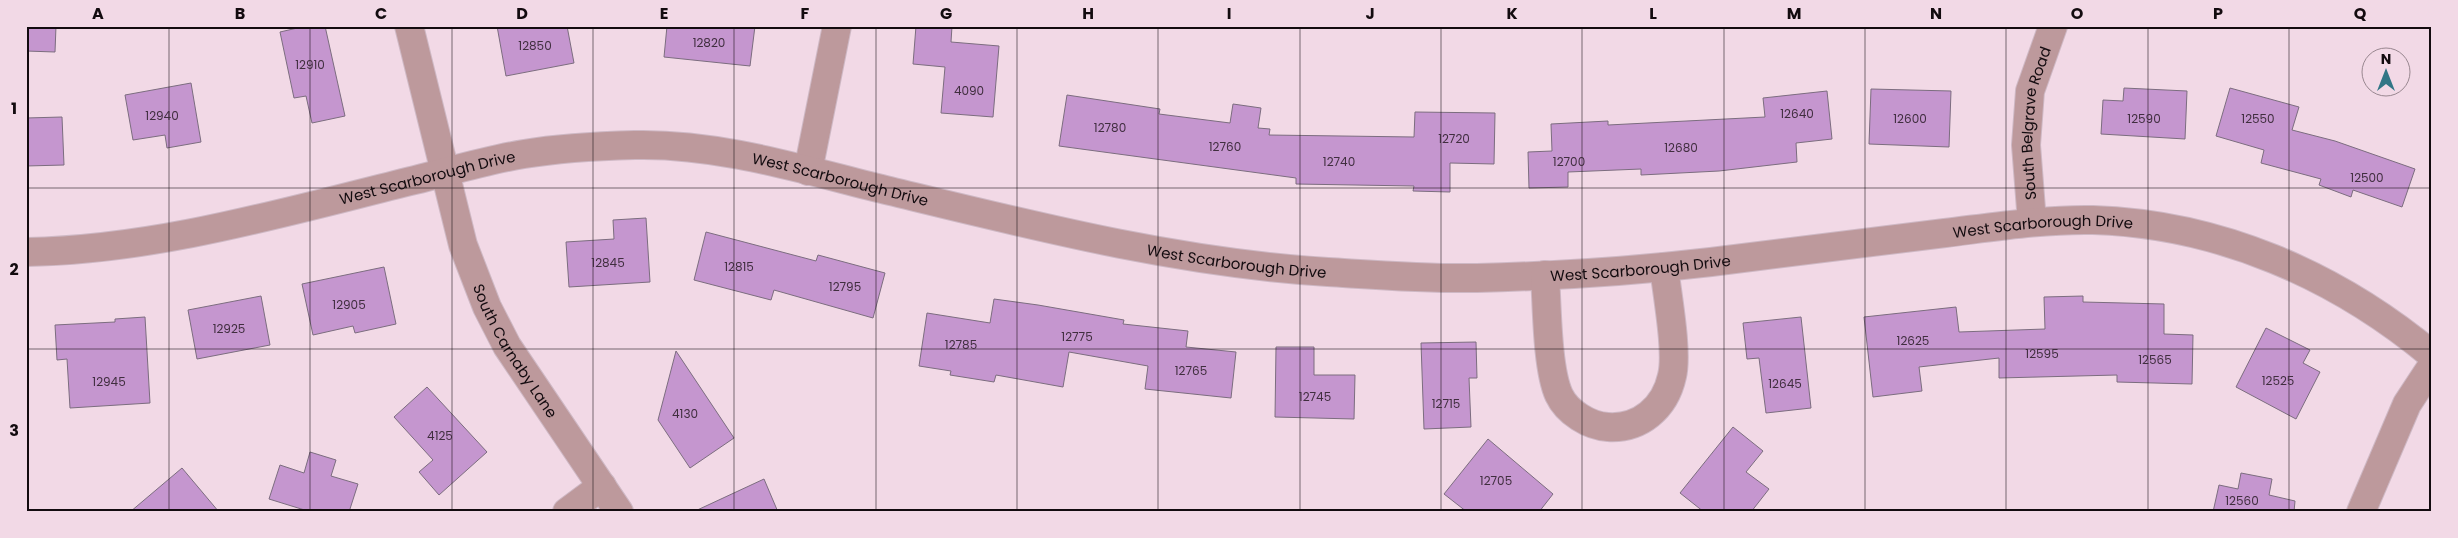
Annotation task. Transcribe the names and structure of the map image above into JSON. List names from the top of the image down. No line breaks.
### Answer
{"streets":{"street":["South Belgrave Road","West Scarborough Drive","South Carnaby Lane"]},"crossings":[["South Belgrave Road","West Scarborough Drive"],["West Scarborough Drive","South Carnaby Lane"]],"house_numbers":["12820","12850","12910","4090","12640","12940","12600","12590","12550","12780","12720","12760","12680","12740","12700","12500","12845","12815","12795","12905","12925","12775","12625","12785","12595","12565","12765","12525","12945","12645","12745","12715","4130","4125","12705","12560"],"north":"top","grid":{"columns":["A","B","C","D","E","F","G","H","I","J","K","L","M","N","O","P","Q"],"rows":["1","2","3"]}}
